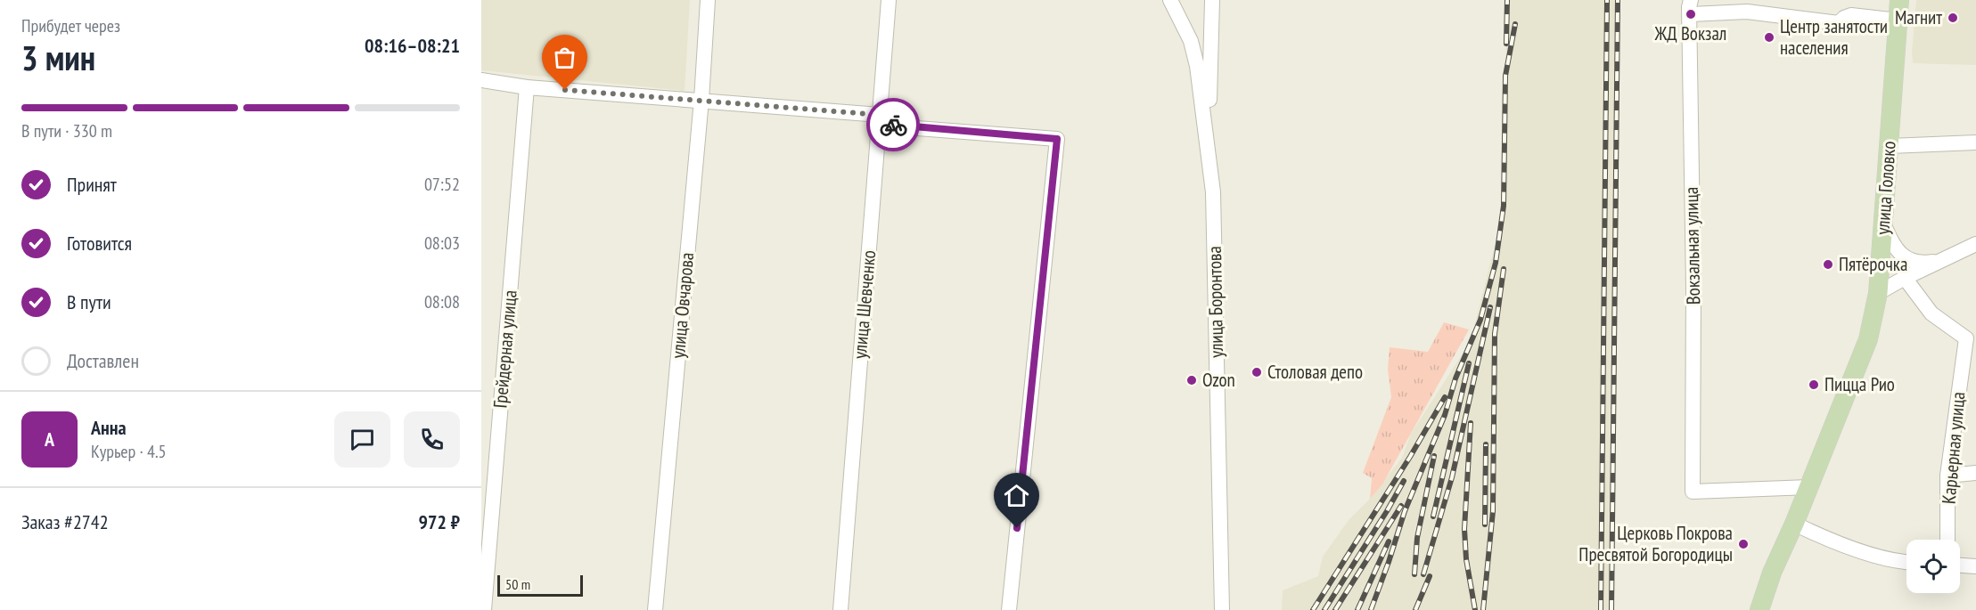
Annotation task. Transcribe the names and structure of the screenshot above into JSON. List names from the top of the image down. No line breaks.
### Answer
{"streets":{"main road":["улица Головко"],"street":["Вокзальная улица","улица Боронтова","улица Шевченко","улица Овчарова","Грейдерная улица","Карьерная улица"]},"crossings":[["улица Головко","Вокзальная улица"]],"places":["ЖД Вокзал","Магнит","Центр занятости населения","Пятёрочка","Столовая депо","Ozon","Пицца Рио","Церковь Покрова Пресвятой Богородицы"],"scale_bar":"50 m","page":{"heading":["3 мин","Прибудет через","08:16–08:21"],"panel":["Анна","Курьер · 4.5","Заказ #2742","972 ₽"],"bar":"В пути · 330 m","list":[["Принят","07:52"],["Готовится","08:03"],["В пути","08:08"],"Доставлен"],"round":"А","scale":"50 m"}}
